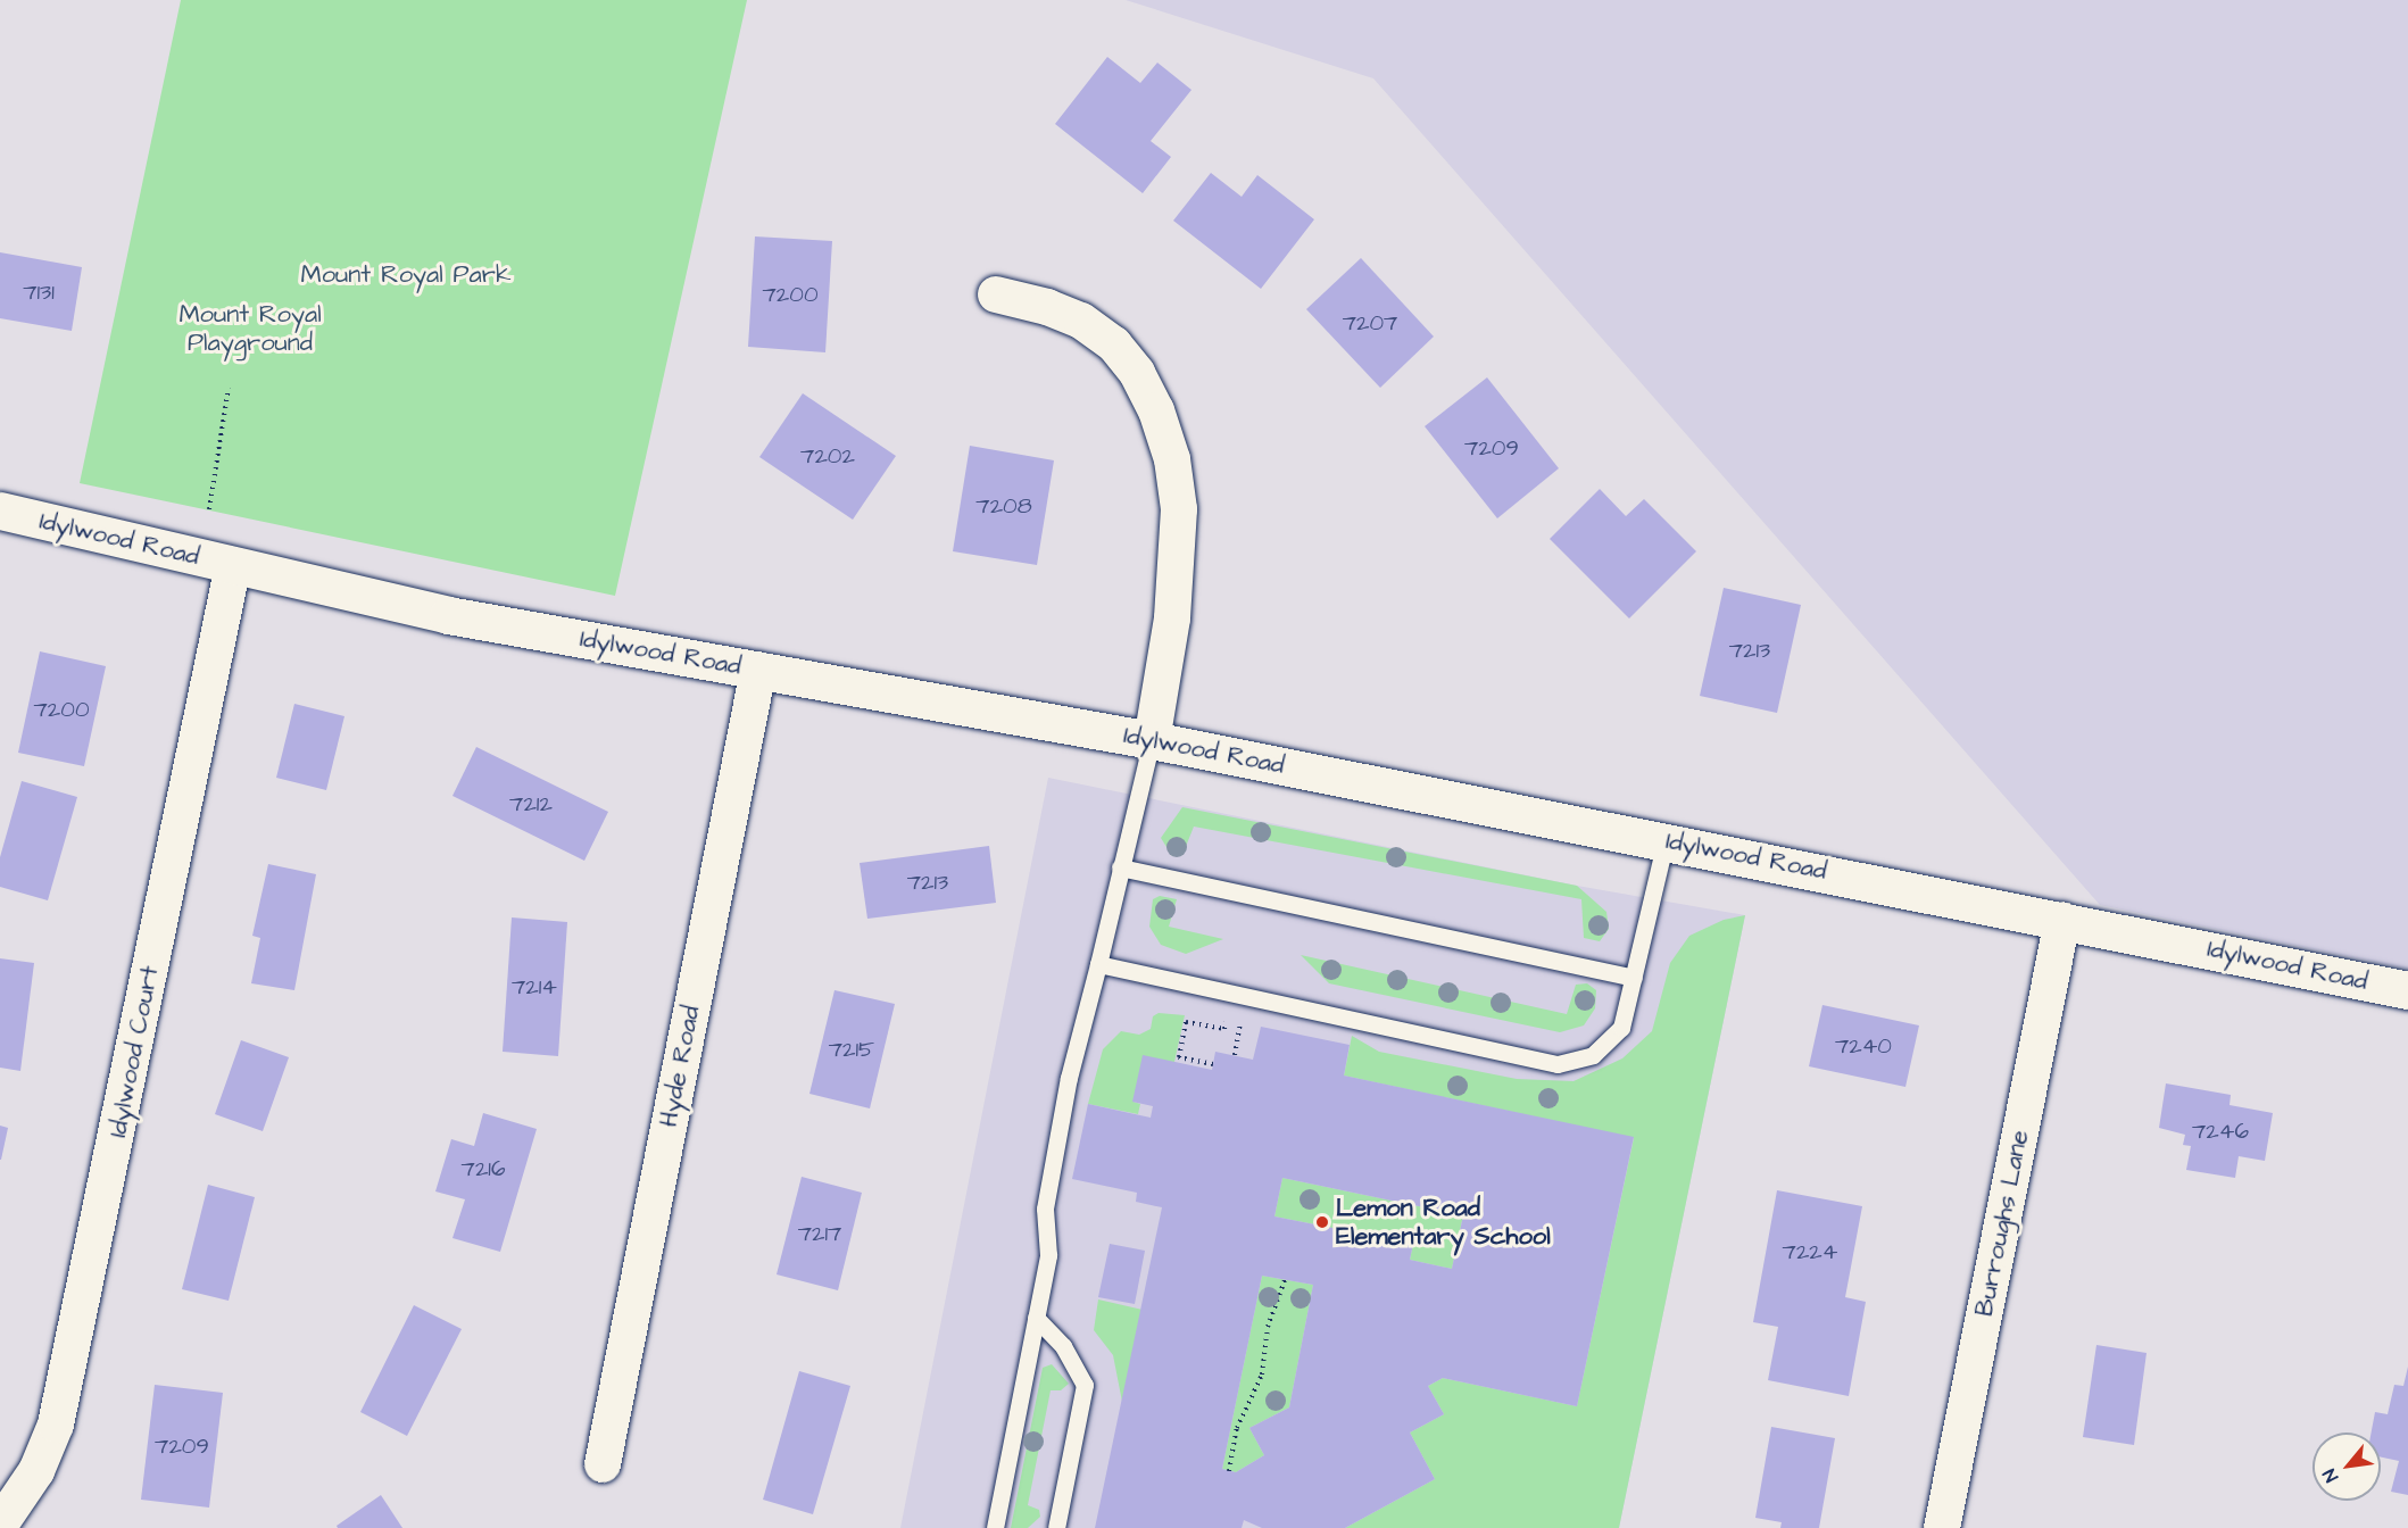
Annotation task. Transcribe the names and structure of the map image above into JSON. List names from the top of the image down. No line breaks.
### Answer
{"streets":{"main road":["Idylwood Road"],"street":["Idylwood Court","Hyde Road","Burroughs Lane"]},"crossings":[["Idylwood Road","Idylwood Court"],["Idylwood Road","Hyde Road"],["Idylwood Road","Burroughs Lane"]],"parks":["Mount Royal Park","Mount Royal Playground"],"places":["Lemon Road Elementary School"],"house_numbers":["7131","7200","7207","7209","7202","7208","7213","7200","7212","7213","7214","7240","7215","7246","7216","7217","7224","7209"],"north":"bottom left"}
